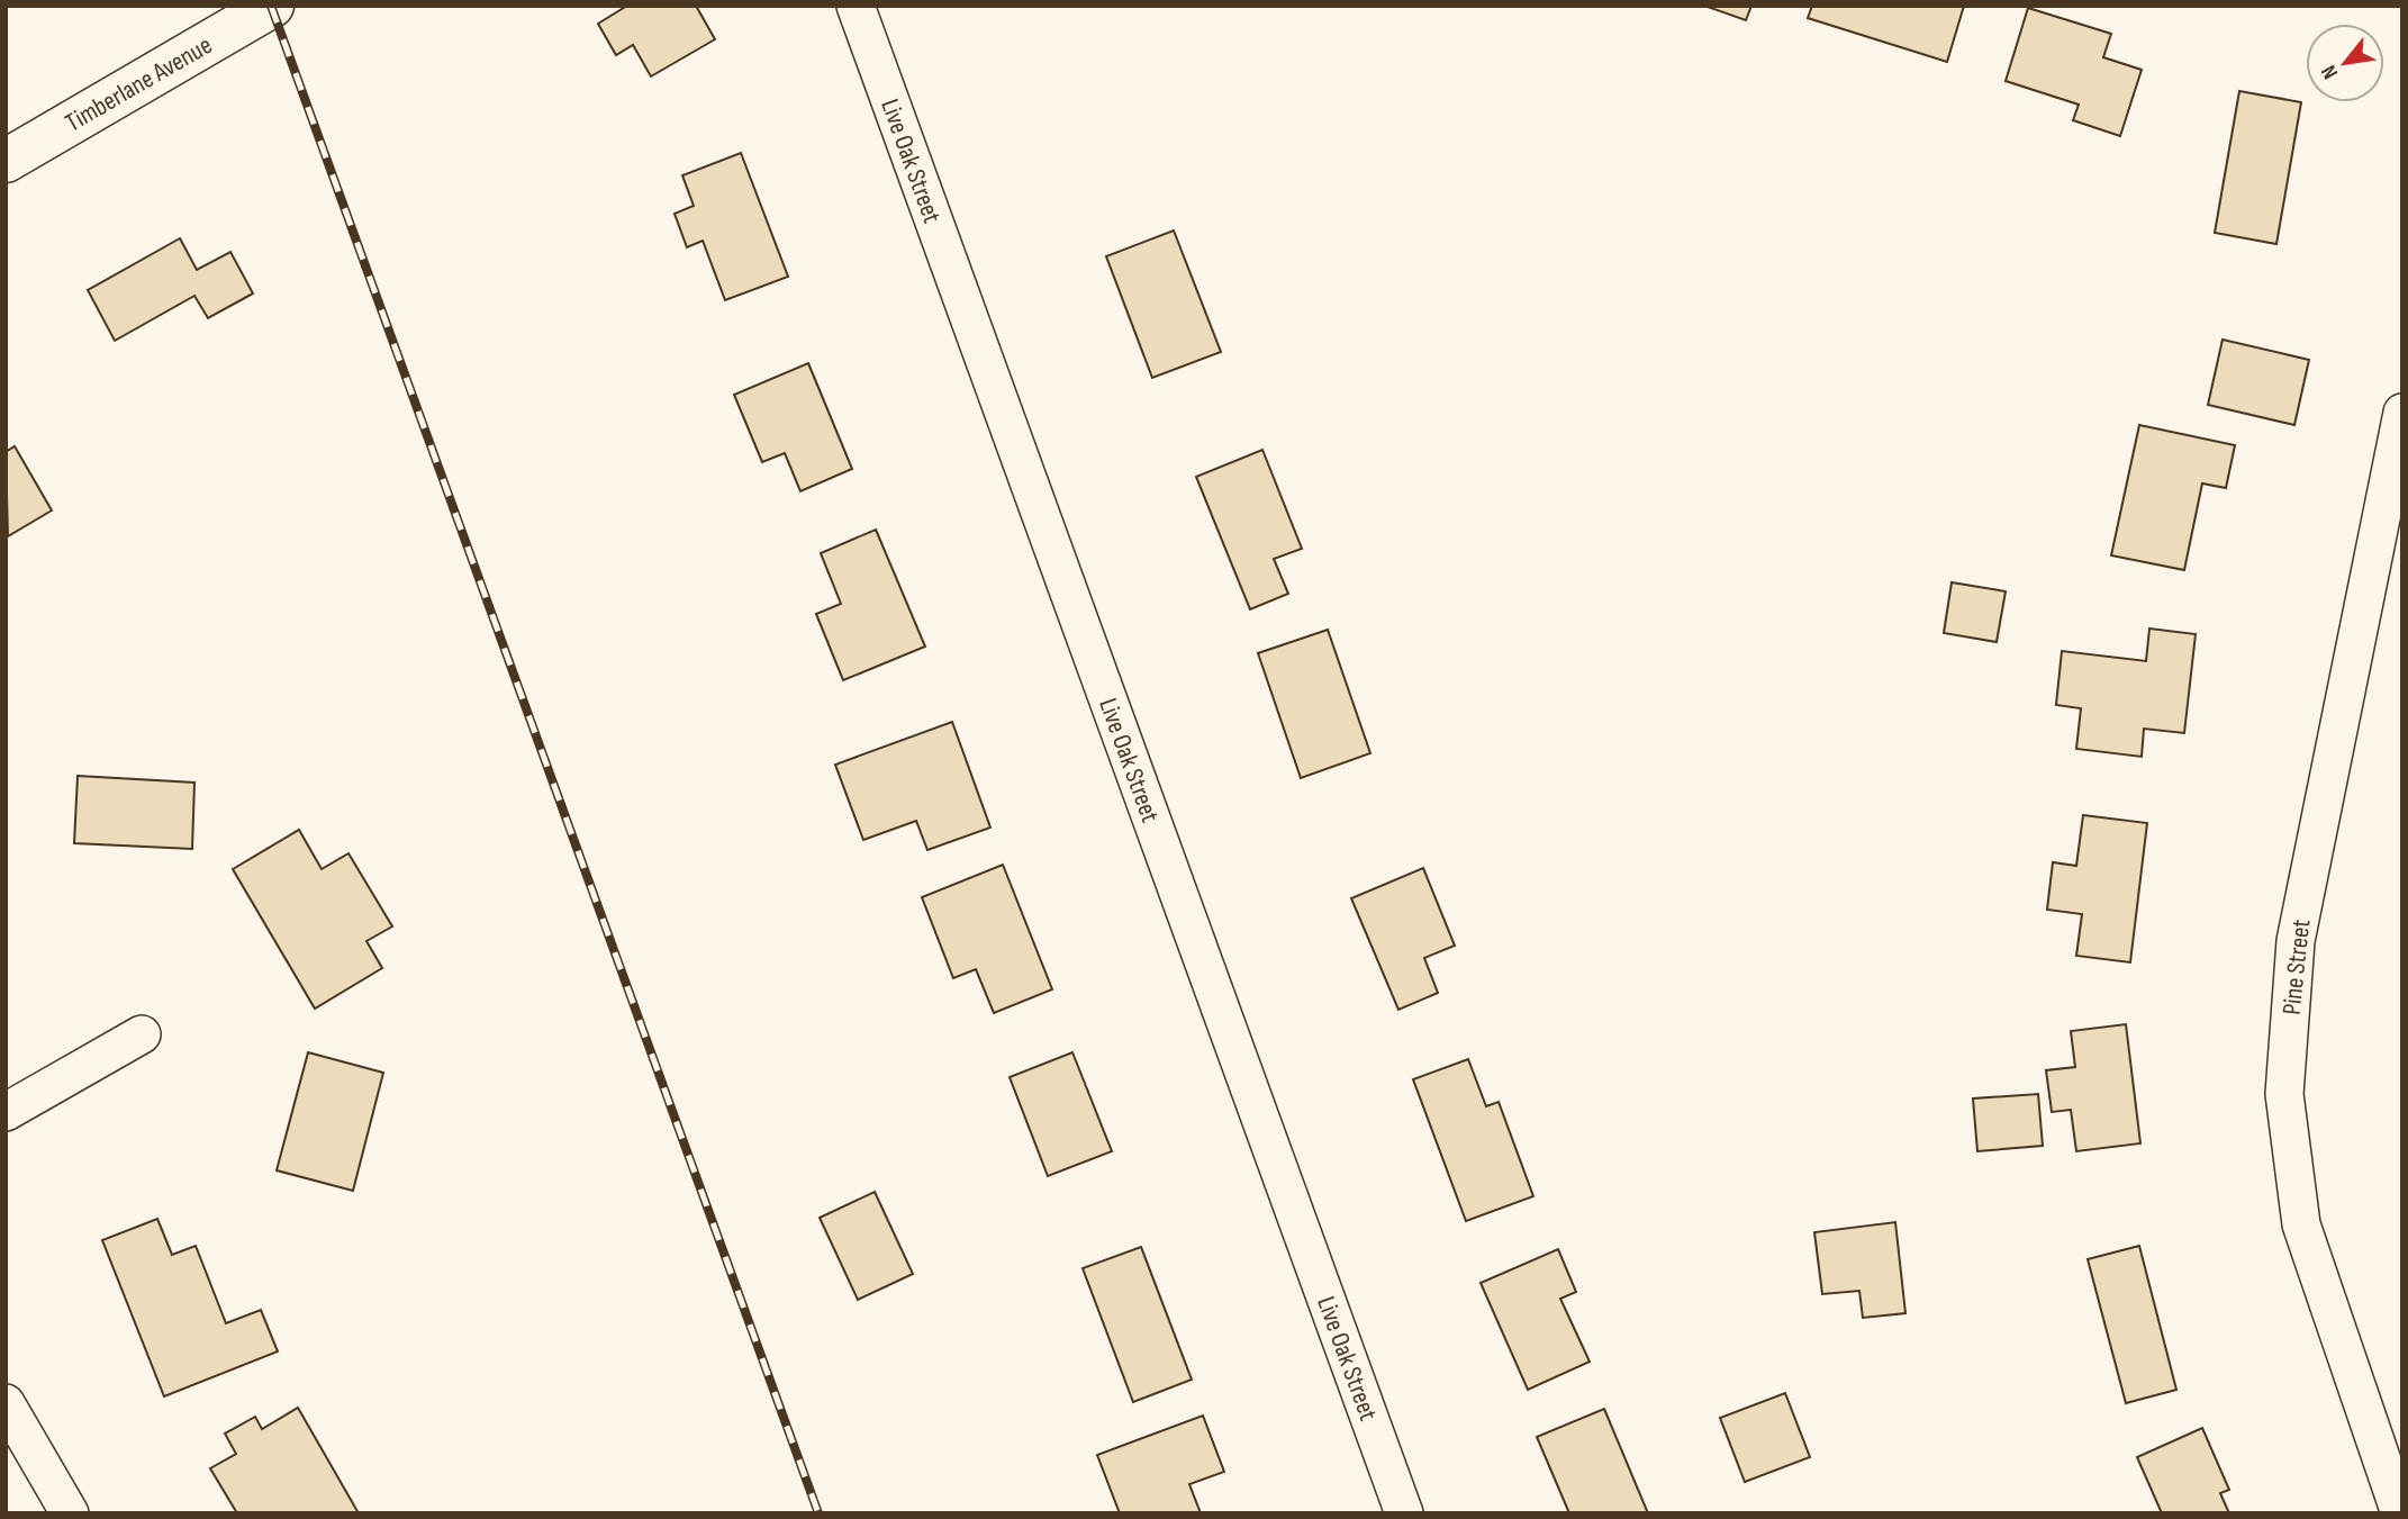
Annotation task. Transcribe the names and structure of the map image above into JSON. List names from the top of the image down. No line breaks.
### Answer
{"streets":{"street":["Timberlane Avenue","Live Oak Street","Pine Street"]},"north":"bottom left"}
